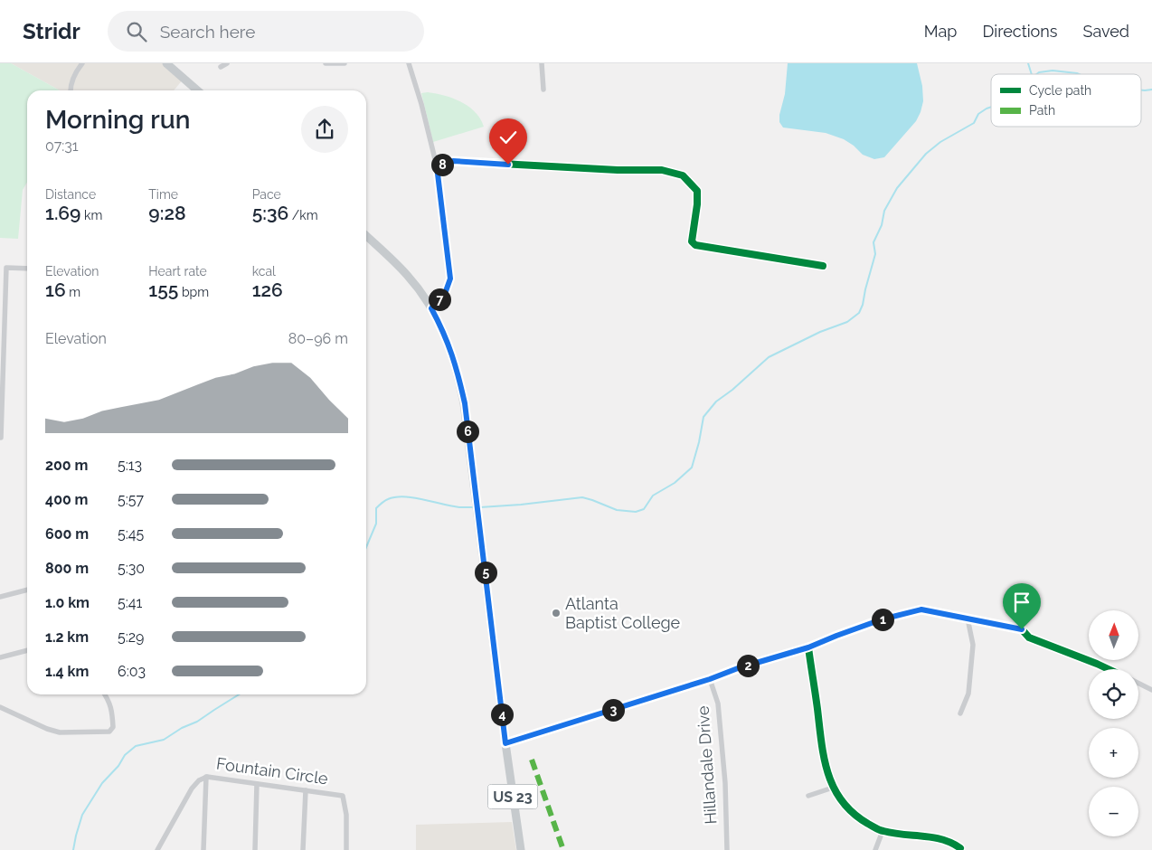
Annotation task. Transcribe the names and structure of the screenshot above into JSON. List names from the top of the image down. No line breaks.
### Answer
{"streets":{"main road":["US 23"],"street":["Hillandale Drive","Fountain Circle"]},"places":["Atlanta Baptist College"],"legend":["Cycle path","Path"],"north":"top","page":{"header":"Stridr","search":"Search here","nav":["Map","Directions","Saved"],"heading":["Morning run","07:31"],"pins":["8","7","6","5","1","2","3","4"],"stats":[["Distance","1.69 km"],["Time","9:28"],["Pace","5:36 /km"],["Elevation","16 m"],["Heart rate","155 bpm"],["kcal","126"]],"chart":["Elevation","80–96 m"],"list":[{"name":"200 m","note":"5:13"},{"name":"400 m","note":"5:57"},{"name":"600 m","note":"5:45"},{"name":"800 m","note":"5:30"},{"name":"1.0 km","note":"5:41"},{"name":"1.2 km","note":"5:29"},{"name":"1.4 km","note":"6:03"}],"map_buttons":["+","−"]}}
